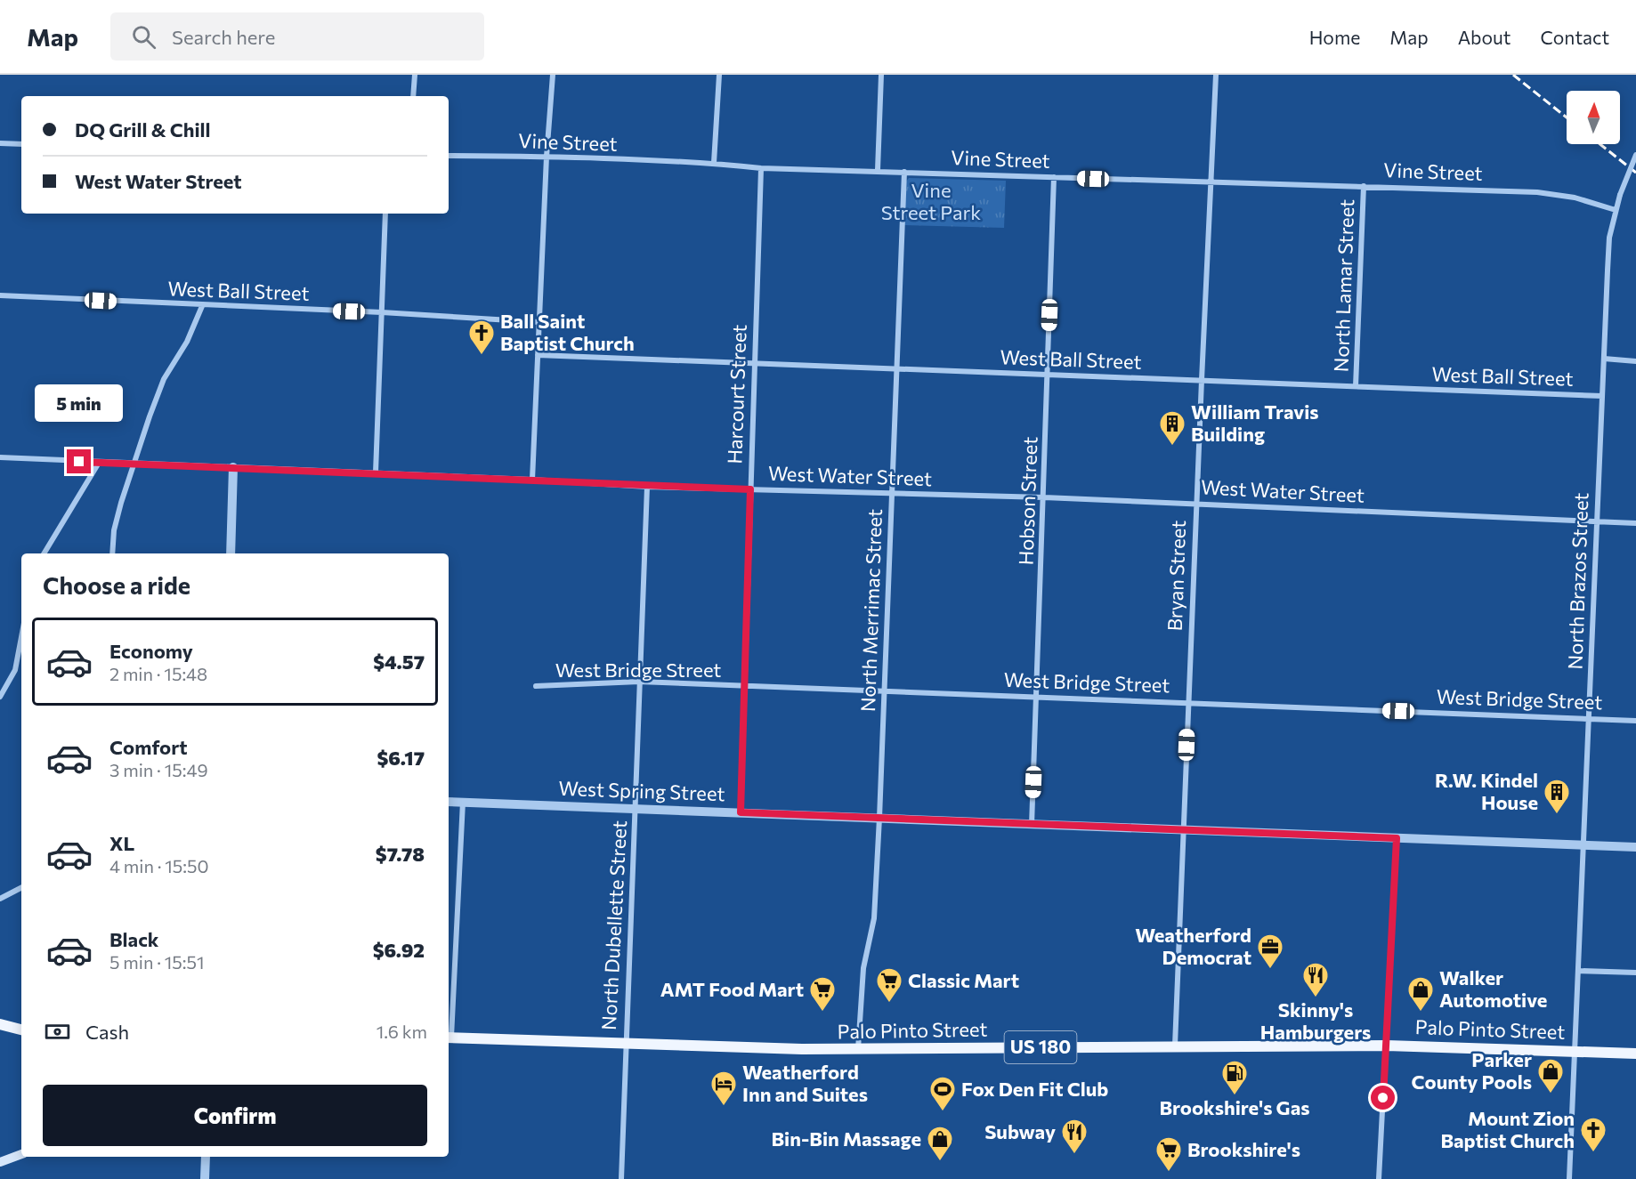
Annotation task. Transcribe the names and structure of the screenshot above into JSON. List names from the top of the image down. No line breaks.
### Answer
{"streets":{"main road":["Palo Pinto Street","US 180"],"street":["Vine Street","North Lamar Street","West Ball Street","Harcourt Street","West Water Street","Hobson Street","Bryan Street","North Brazos Street","North Merrimac Street","West Bridge Street","West Spring Street","North Dubellette Street"]},"crossings":[["Vine Street","North Lamar Street"],["Vine Street","Harcourt Street"],["Vine Street","Hobson Street"],["Vine Street","Bryan Street"],["Vine Street","North Brazos Street"],["Vine Street","North Merrimac Street"],["North Lamar Street","West Ball Street"],["West Ball Street","Harcourt Street"],["West Ball Street","Hobson Street"],["West Ball Street","Bryan Street"],["West Ball Street","North Brazos Street"],["West Ball Street","North Merrimac Street"],["Harcourt Street","West Water Street"],["Harcourt Street","West Bridge Street"],["Harcourt Street","West Spring Street"],["West Water Street","Hobson Street"],["West Water Street","Bryan Street"],["West Water Street","North Brazos Street"],["West Water Street","North Merrimac Street"],["West Water Street","North Dubellette Street"],["Hobson Street","West Bridge Street"],["Hobson Street","West Spring Street"],["Bryan Street","West Bridge Street"],["Bryan Street","West Spring Street"],["Bryan Street","Palo Pinto Street"],["North Brazos Street","West Bridge Street"],["North Brazos Street","West Spring Street"],["North Brazos Street","Palo Pinto Street"],["North Merrimac Street","West Bridge Street"],["North Merrimac Street","West Spring Street"],["North Merrimac Street","Palo Pinto Street"],["West Bridge Street","North Dubellette Street"],["West Spring Street","North Dubellette Street"],["North Dubellette Street","Palo Pinto Street"]],"parks":["Vine Street Park"],"places":{"church":["Ball Saint Baptist Church","Mount Zion Baptist Church"],"building":["William Travis Building","R.W. Kindel House"],"office":["Weatherford Democrat"],"restaurant":["Skinny's Hamburgers","Subway"],"supermarket":["Classic Mart","AMT Food Mart","Brookshire's"],"shop":["Walker Automotive","Parker County Pools","Bin-Bin Massage"],"fuel station":["Brookshire's Gas"],"hotel":["Weatherford Inn and Suites"],"sports":["Fox Den Fit Club"]},"north":"top","page":{"header":"Map","search":"Search here","nav":["Home","Map","About","Contact"],"banner":["DQ Grill & Chill","West Water Street"],"bubble":"5 min","heading":"Choose a ride","list":[{"name":"Economy","note":"2 min · 15:48","value":"$4.57"},{"name":"Comfort","note":"3 min · 15:49","value":"$6.17"},{"name":"XL","note":"4 min · 15:50","value":"$7.78"},{"name":"Black","note":"5 min · 15:51","value":"$6.92"}],"pay":["Cash","1.6 km"],"buttons":"Confirm"}}
